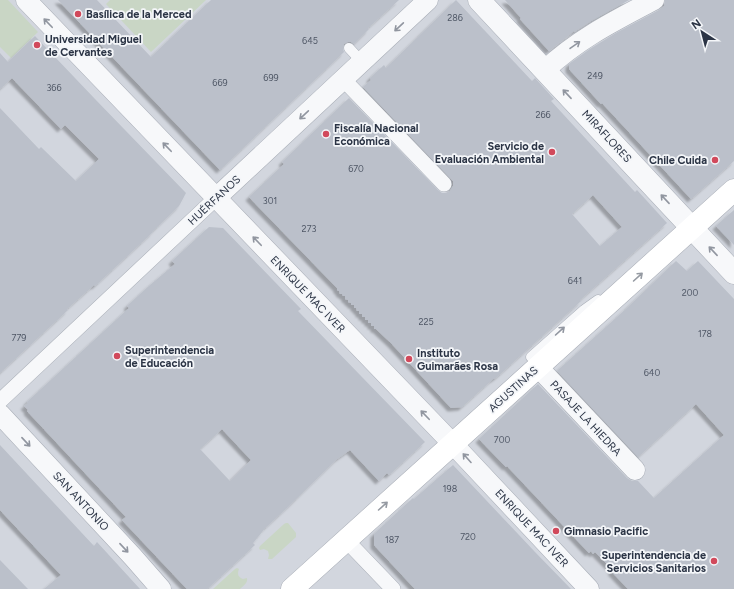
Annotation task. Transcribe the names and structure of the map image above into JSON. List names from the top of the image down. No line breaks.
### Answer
{"streets":{"main road":["AGUSTINAS"],"street":["MIRAFLORES","HUÉRFANOS","ENRIQUE MAC IVER","PASAJE LA HIEDRA","SAN ANTONIO"]},"crossings":[["MIRAFLORES","AGUSTINAS"],["HUÉRFANOS","ENRIQUE MAC IVER"],["ENRIQUE MAC IVER","AGUSTINAS"],["AGUSTINAS","PASAJE LA HIEDRA"]],"one_way":["MIRAFLORES","HUÉRFANOS","AGUSTINAS","SAN ANTONIO"],"places":["Basílica de la Merced","Universidad Miguel de Cervantes","Fiscalía Nacional Económica","Servicio de Evaluación Ambiental","Chile Cuida","Superintendencia de Educación","Instituto Guimarães Rosa","Gimnasio Pacific","Superintendencia de Servicios Sanitarios"],"house_numbers":["286","645","249","699","669","366","266","670","301","273","641","200","225","178","779","640","700","198","720","187"],"north":"top left"}
